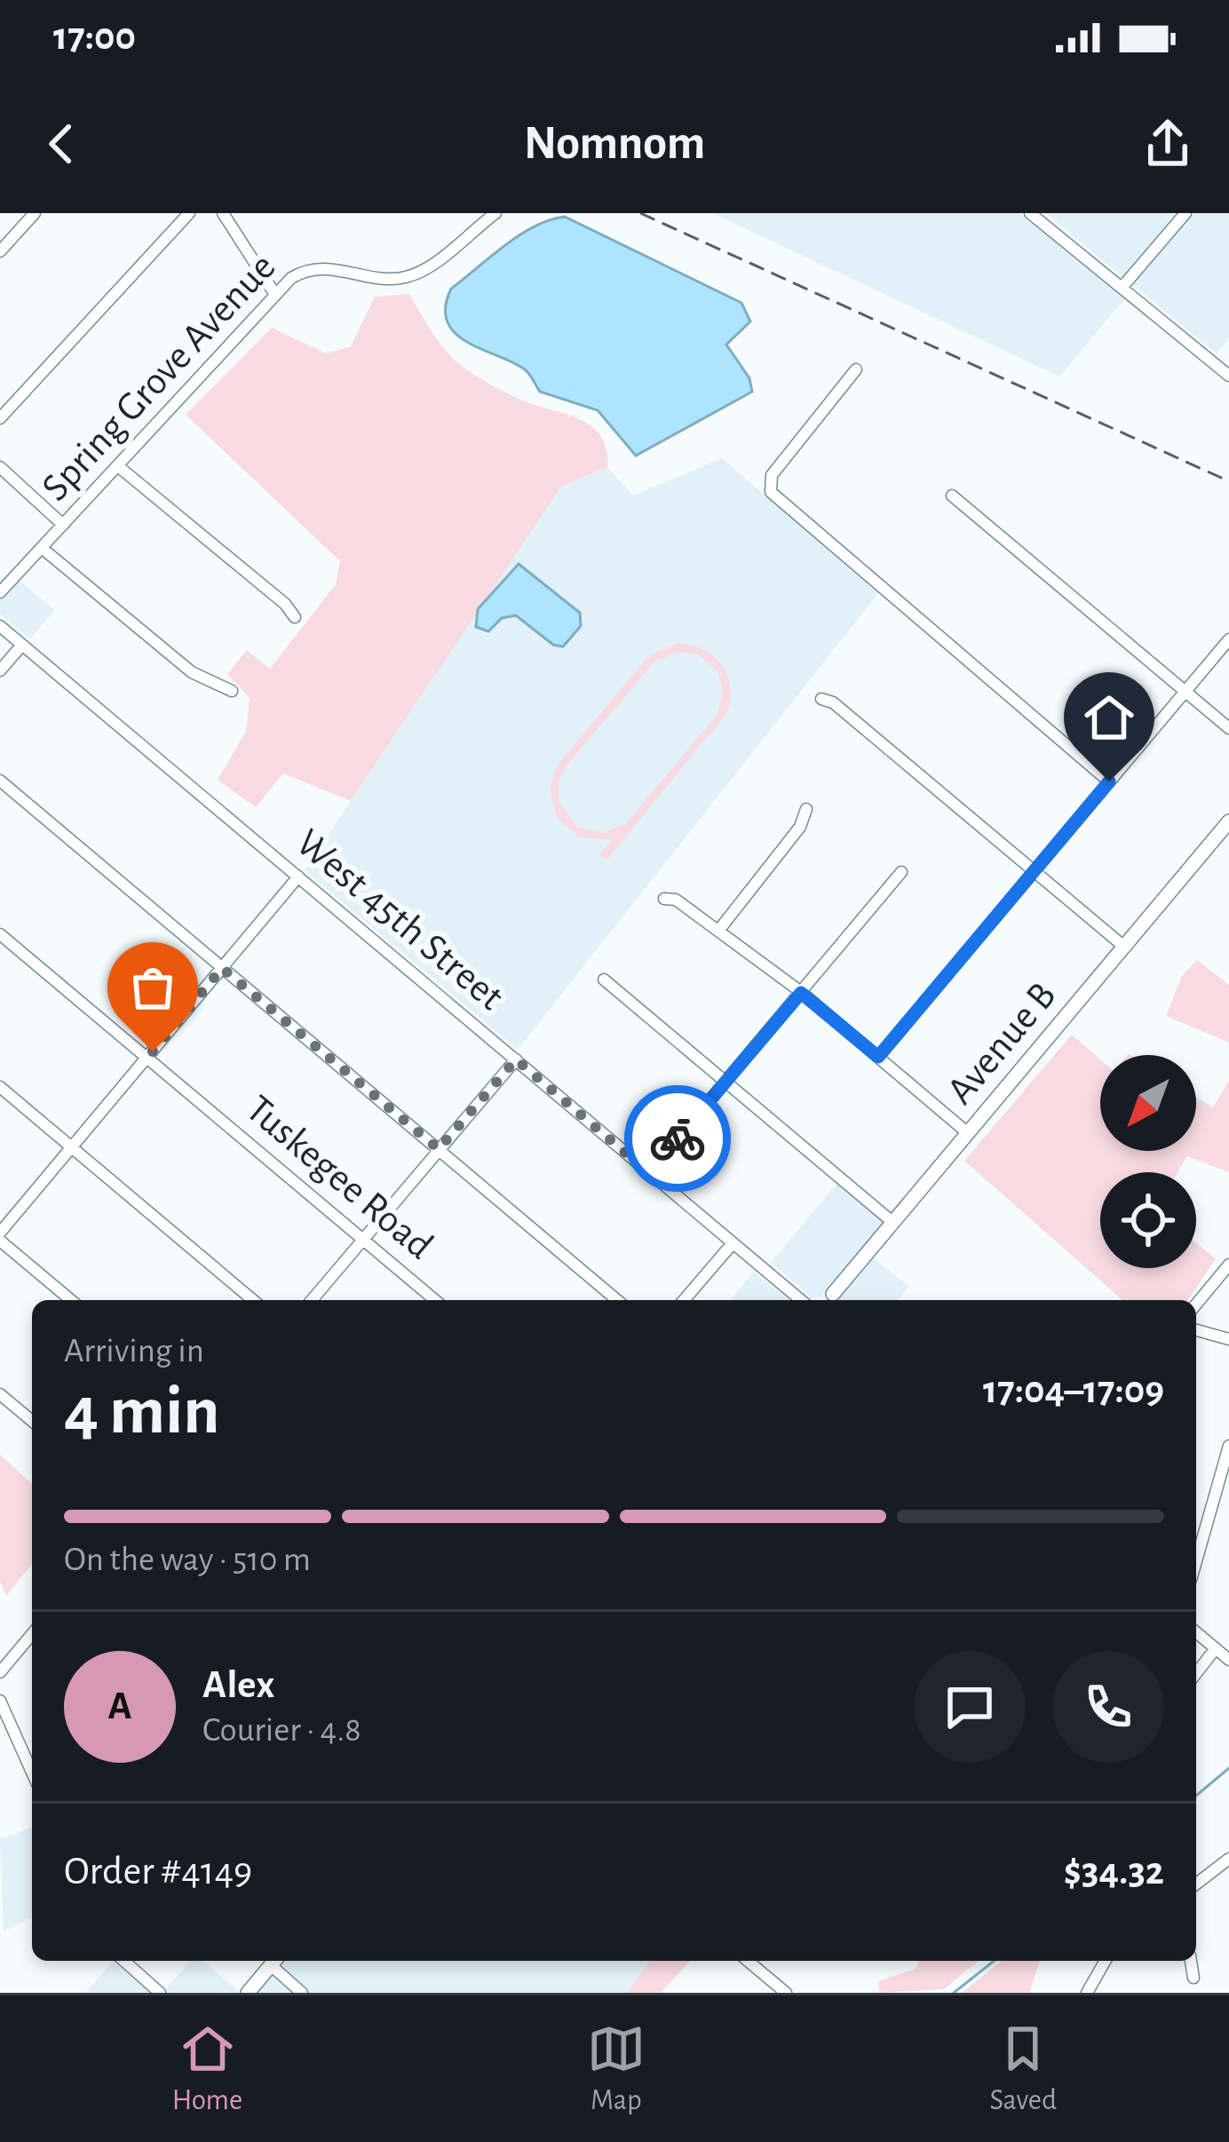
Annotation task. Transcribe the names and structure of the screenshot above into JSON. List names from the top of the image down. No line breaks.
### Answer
{"streets":{"main road":["Avenue B"],"street":["Spring Grove Avenue","West 45th Street","Tuskegee Road"]},"north":"bottom left","page":{"status":"17:00","header":"Nomnom","heading":["4 min","Arriving in","17:04–17:09"],"panel":["Alex","Courier · 4.8","Order #4149","$34.32"],"bar":"On the way · 510 m","round":"A","tabs":["Home","Map","Saved"]}}
